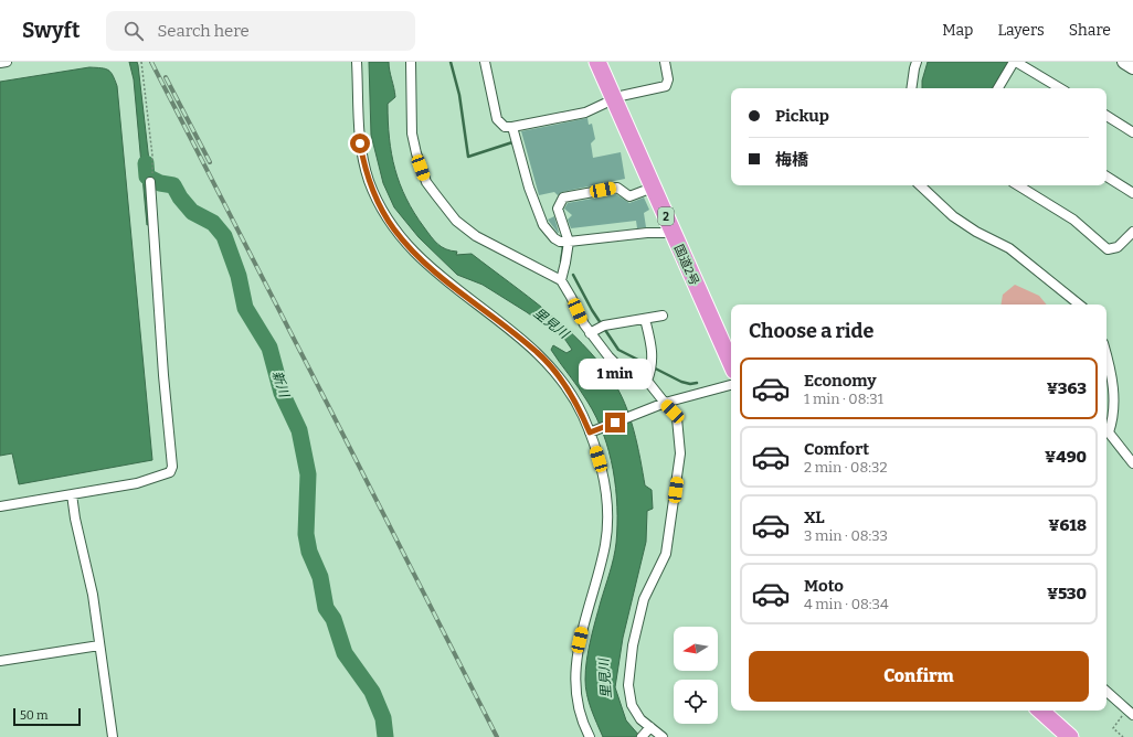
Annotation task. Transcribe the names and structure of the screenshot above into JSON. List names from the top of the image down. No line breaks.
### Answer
{"streets":{"highway":["2","国道2号"]},"water":["里見川","新川"],"scale_bar":"50 m","north":"left","page":{"header":"Swyft","search":"Search here","nav":["Map","Layers","Share"],"banner":["Pickup","梅橋"],"heading":"Choose a ride","list":[{"name":"Economy","note":"1 min · 08:31","value":"¥363"},{"name":"Comfort","note":"2 min · 08:32","value":"¥490"},{"name":"XL","note":"3 min · 08:33","value":"¥618"},{"name":"Moto","note":"4 min · 08:34","value":"¥530"}],"bubble":"1 min","buttons":"Confirm","scale":"50 m"}}
